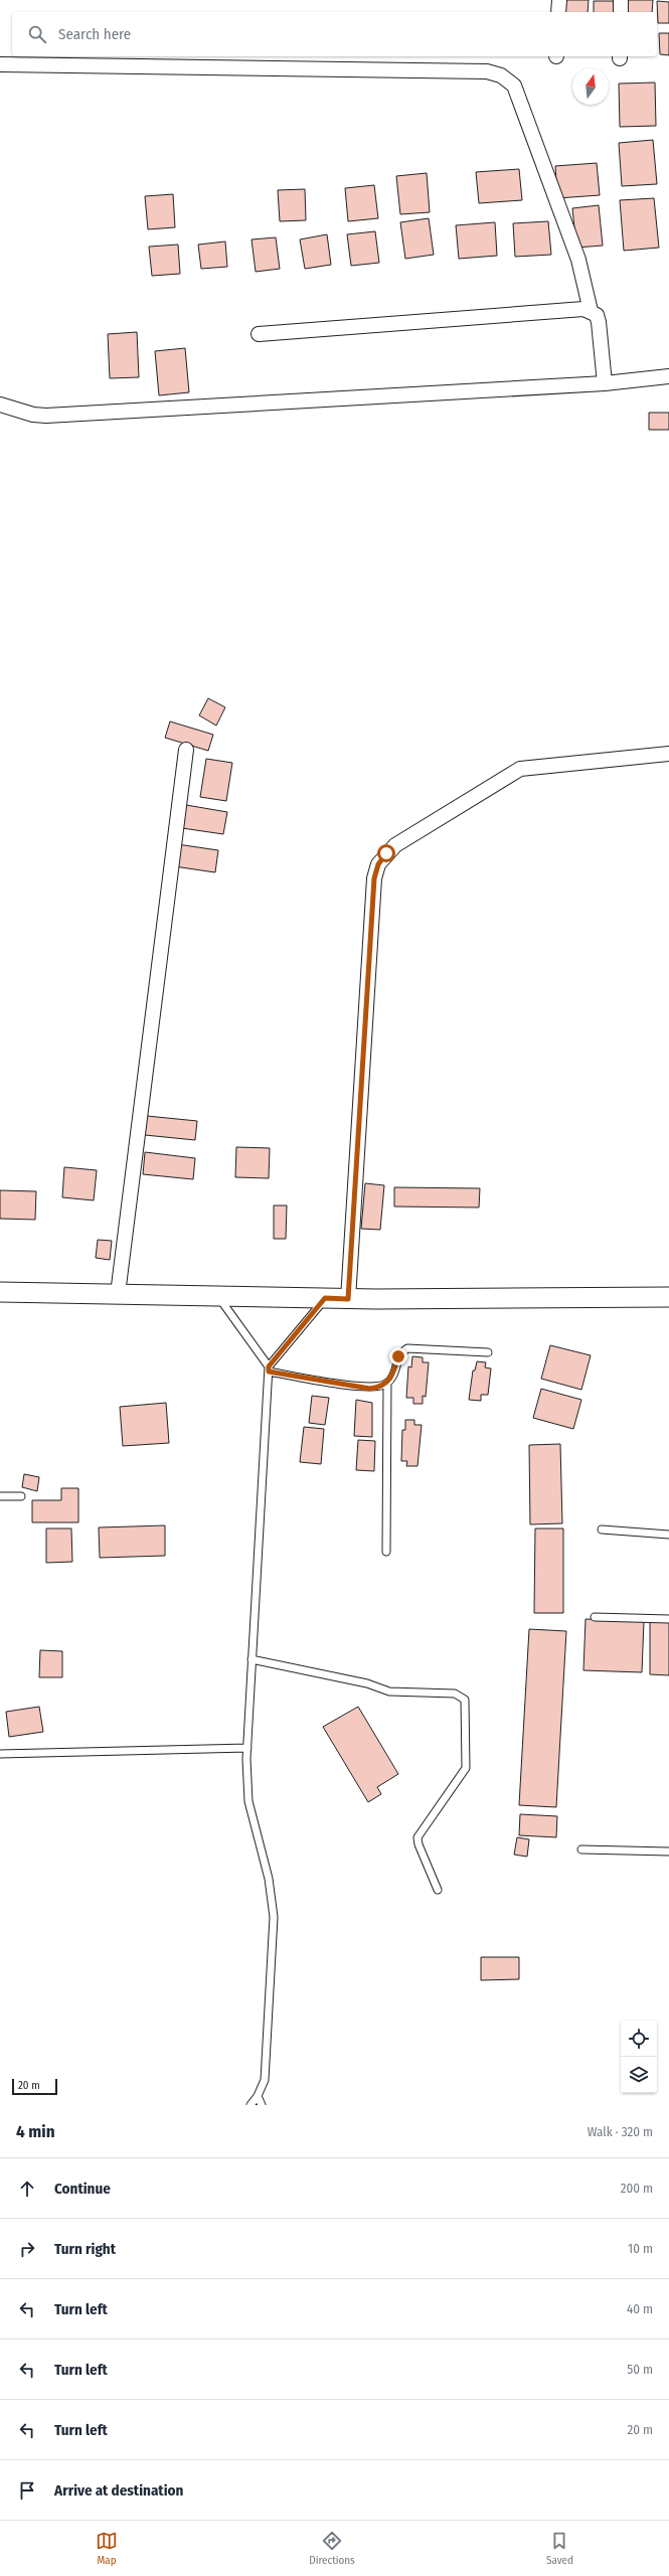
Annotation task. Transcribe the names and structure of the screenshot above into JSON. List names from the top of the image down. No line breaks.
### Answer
{"scale_bar":"20 m","north":"top","page":{"search":"Search here","scale":"20 m","heading":["4 min","Walk · 320 m"],"list":[["Continue","200 m"],["Turn right","10 m"],["Turn left","40 m"],["Turn left","50 m"],["Turn left","20 m"],"Arrive at destination"],"nav":["Map","Directions","Saved"]}}
